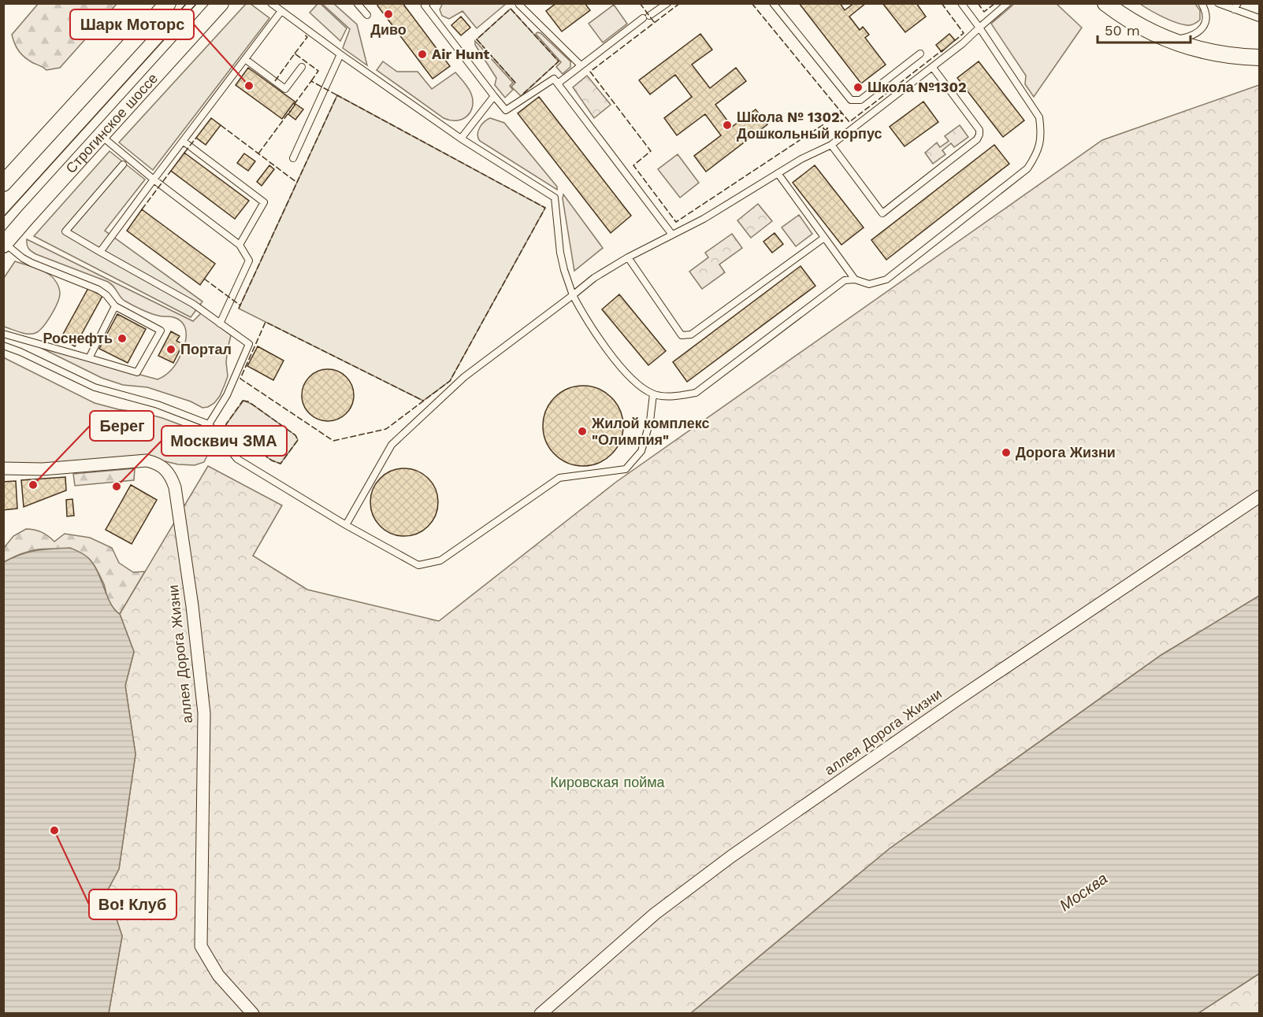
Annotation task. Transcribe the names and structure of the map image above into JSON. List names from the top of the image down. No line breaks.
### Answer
{"streets":{"main road":["Строгинское шоссе"],"street":["аллея Дорога Жизни"]},"water":["Москва"],"parks":["Кировская пойма"],"places":["Диво","Air Hunt","Шарк Моторс","Школа №1302","Школа № 1302. Дошкольный корпус","Роснефть","Портал","Жилой комплекс \"Олимпия\"","Дорога Жизни","Берег","Москвич ЗМА","Во! Клуб"],"scale_bar":"50 m"}
